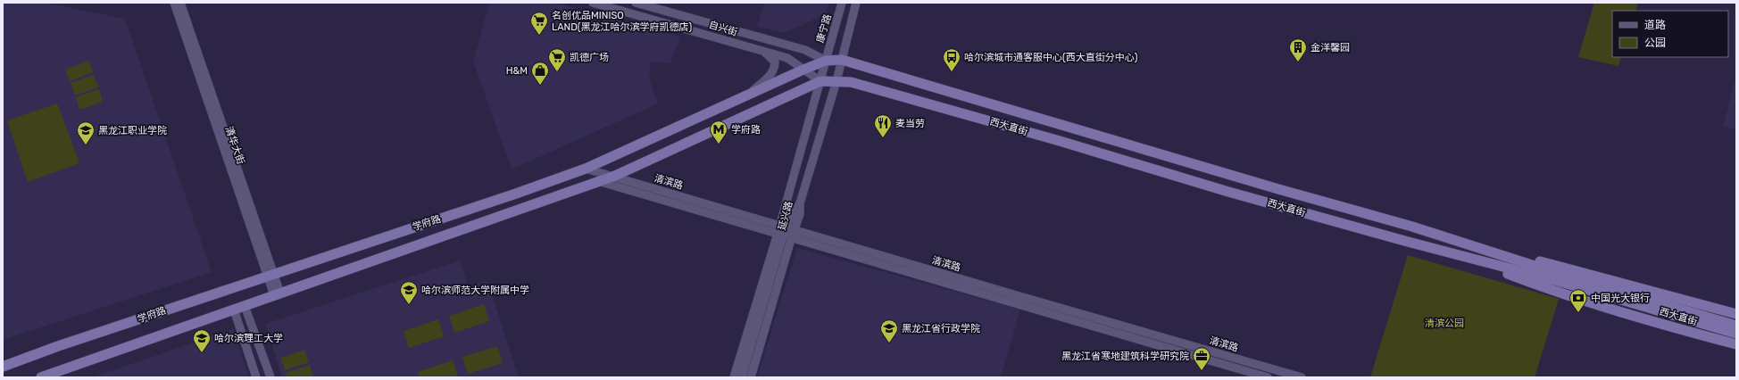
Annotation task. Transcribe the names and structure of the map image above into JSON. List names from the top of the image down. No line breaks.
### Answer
{"streets":{"highway":["西大直街","学府路"],"main road":["自兴街","康宁路","清华大街","清滨路","延兴路"]},"crossings":[["自兴街","康宁路"],["自兴街","延兴路"],["自兴街","学府路"],["康宁路","延兴路"],["康宁路","学府路"],["西大直街","延兴路"],["西大直街","学府路"],["清华大街","学府路"],["清滨路","延兴路"],["清滨路","学府路"],["延兴路","学府路"]],"parks":["清滨公园"],"places":{"supermarket":["名创优品MINISO LAND(黑龙江哈尔滨学府凯德店)","凯德广场"],"building":["金洋馨园"],"bus stop":["哈尔滨城市通客服中心(西大直街分中心)"],"shop":["H&M"],"restaurant":["麦当劳"],"metro station":["学府路"],"school or university":["黑龙江职业学院","哈尔滨师范大学附属中学","黑龙江省行政学院","哈尔滨理工大学"],"bank":["中国光大银行"],"office":["黑龙江省寒地建筑科学研究院"]},"legend":["道路","公园"]}
